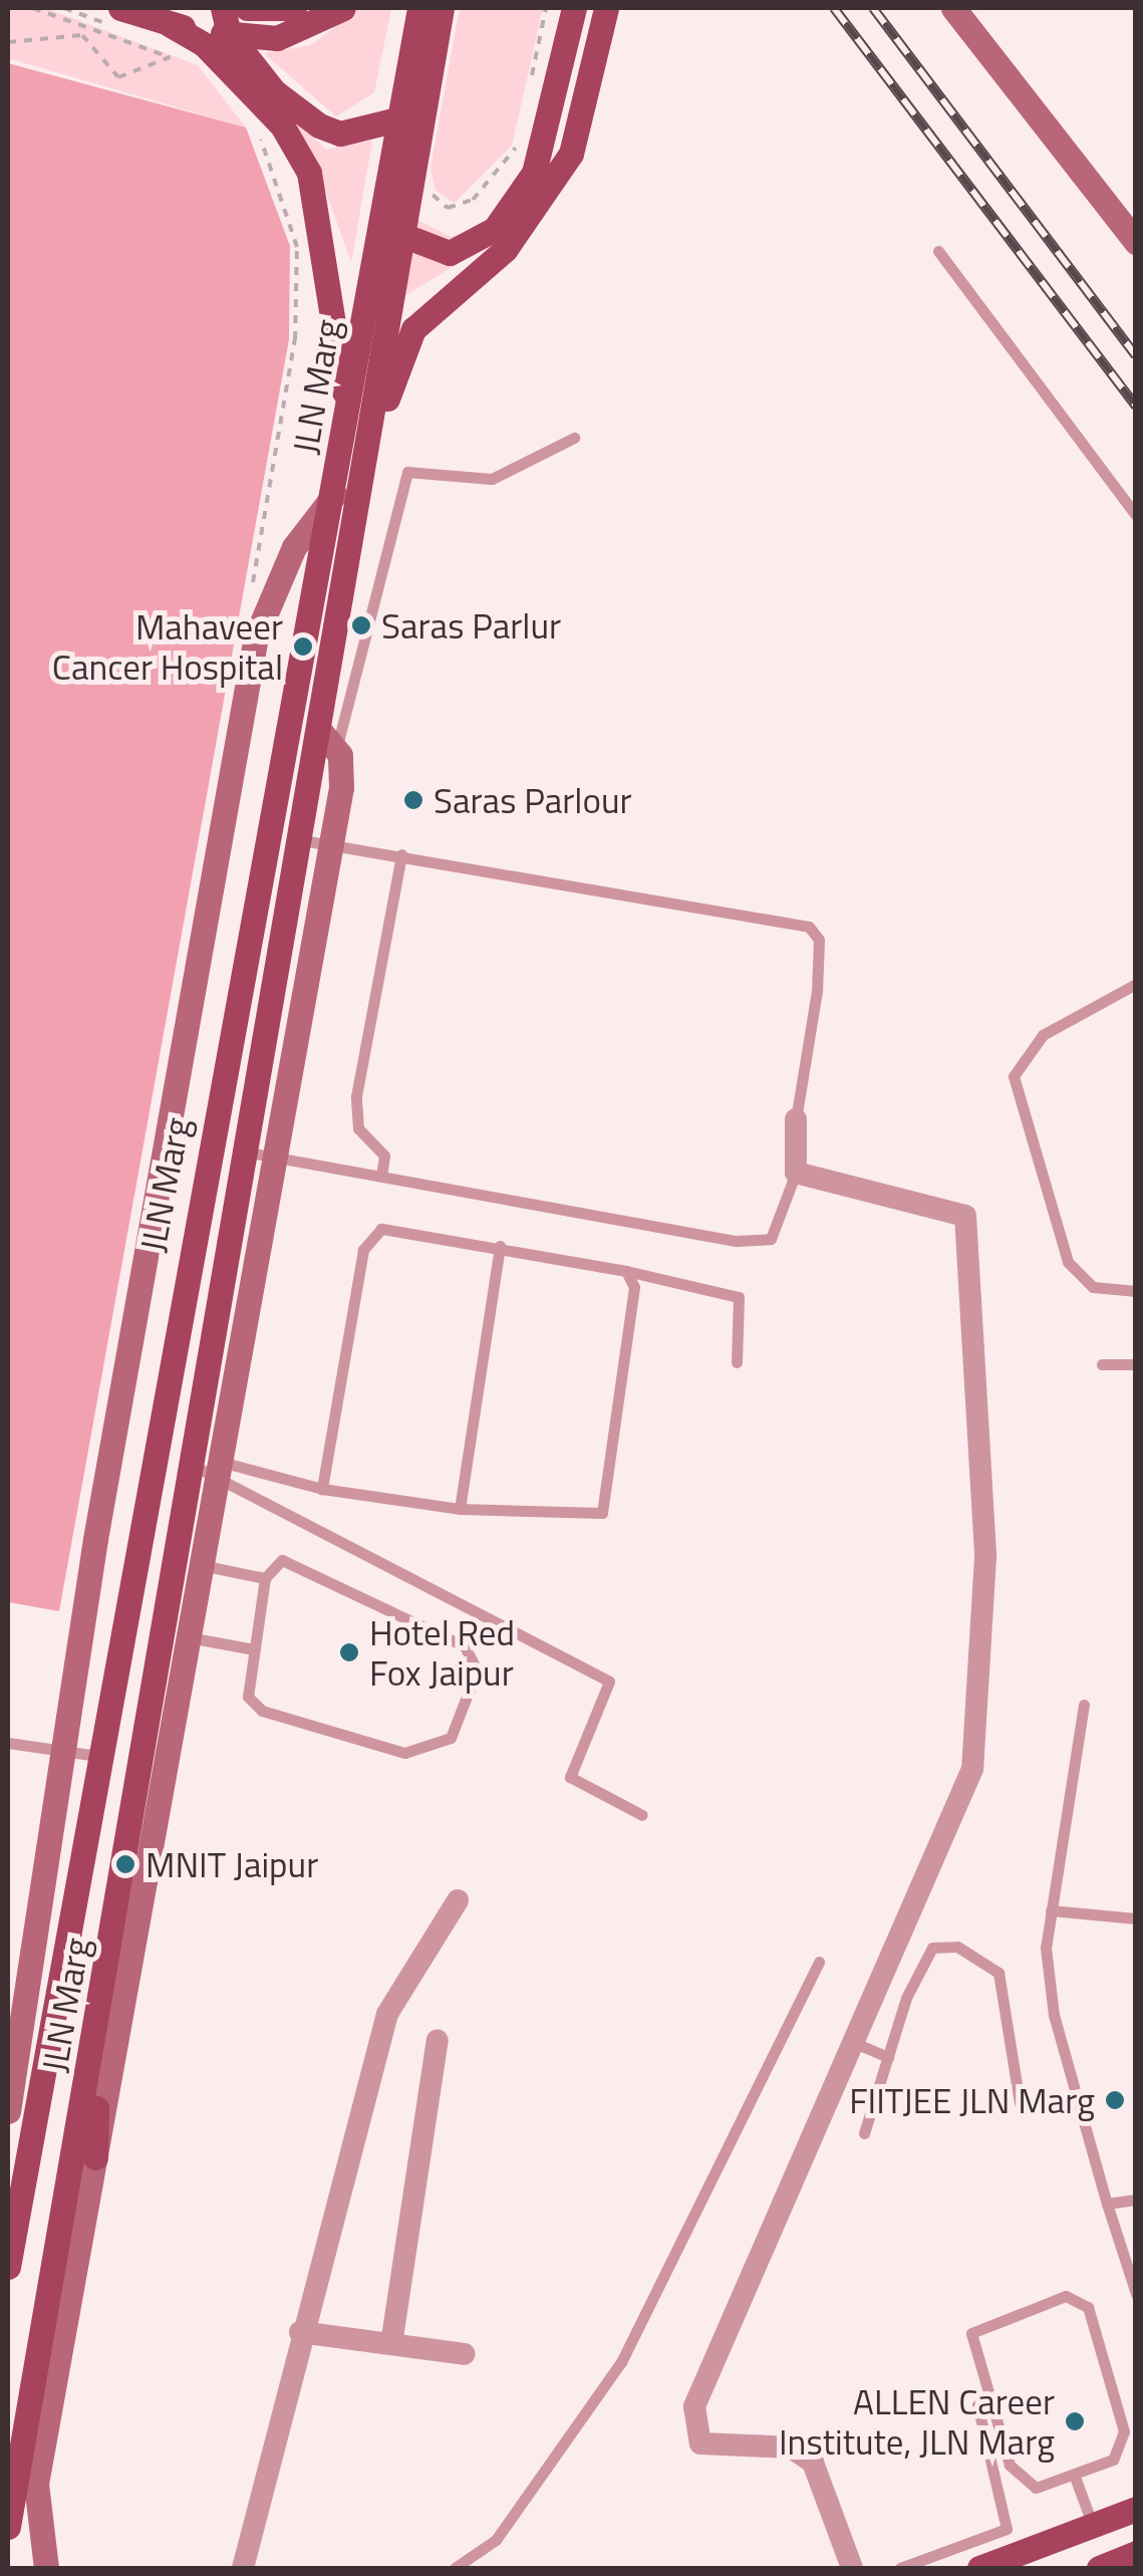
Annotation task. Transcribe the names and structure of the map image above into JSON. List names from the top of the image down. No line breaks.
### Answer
{"streets":{"main road":["JLN Marg"]},"places":["Saras Parlur","Mahaveer Cancer Hospital","Saras Parlour","Hotel Red Fox Jaipur","MNIT Jaipur","FIITJEE JLN Marg","ALLEN Career Institute, JLN Marg"]}
